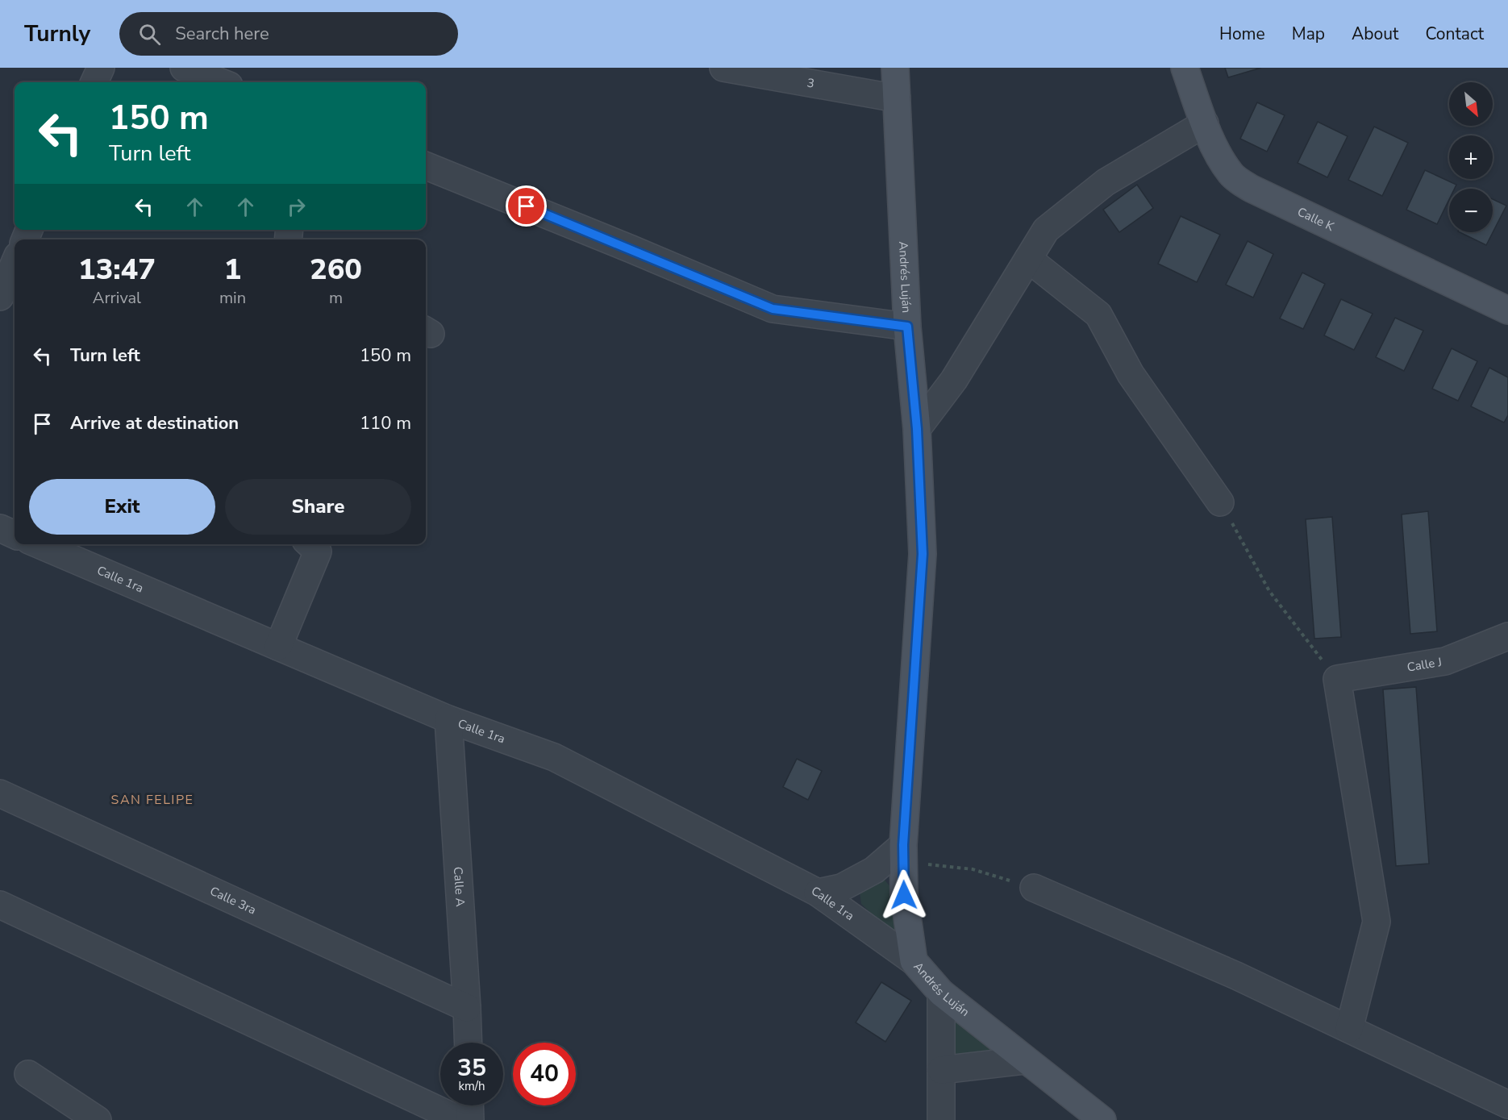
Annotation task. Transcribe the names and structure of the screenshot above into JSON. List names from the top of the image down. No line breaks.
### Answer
{"streets":{"street":["3","Calle K","Andrés Luján","Calle 1ra","Calle J","Calle A","Calle 3ra"]},"crossings":[["3","Andrés Luján"],["Andrés Luján","Calle 1ra"],["Calle 1ra","Calle A"],["Calle A","Calle 3ra"]],"districts":["SAN FELIPE"],"north":"bottom right","page":{"header":"Turnly","search":"Search here","nav":["Home","Map","About","Contact"],"map_buttons":["+","−"],"turn":["150 m","Turn left"],"eta":["13:47","Arrival","1","min","260","m"],"list":[{"name":"Turn left","value":"150 m"},{"name":"Arrive at destination","value":"110 m"}],"buttons":["Exit","Share"],"speed":"35 km/h","limit":"40"}}
